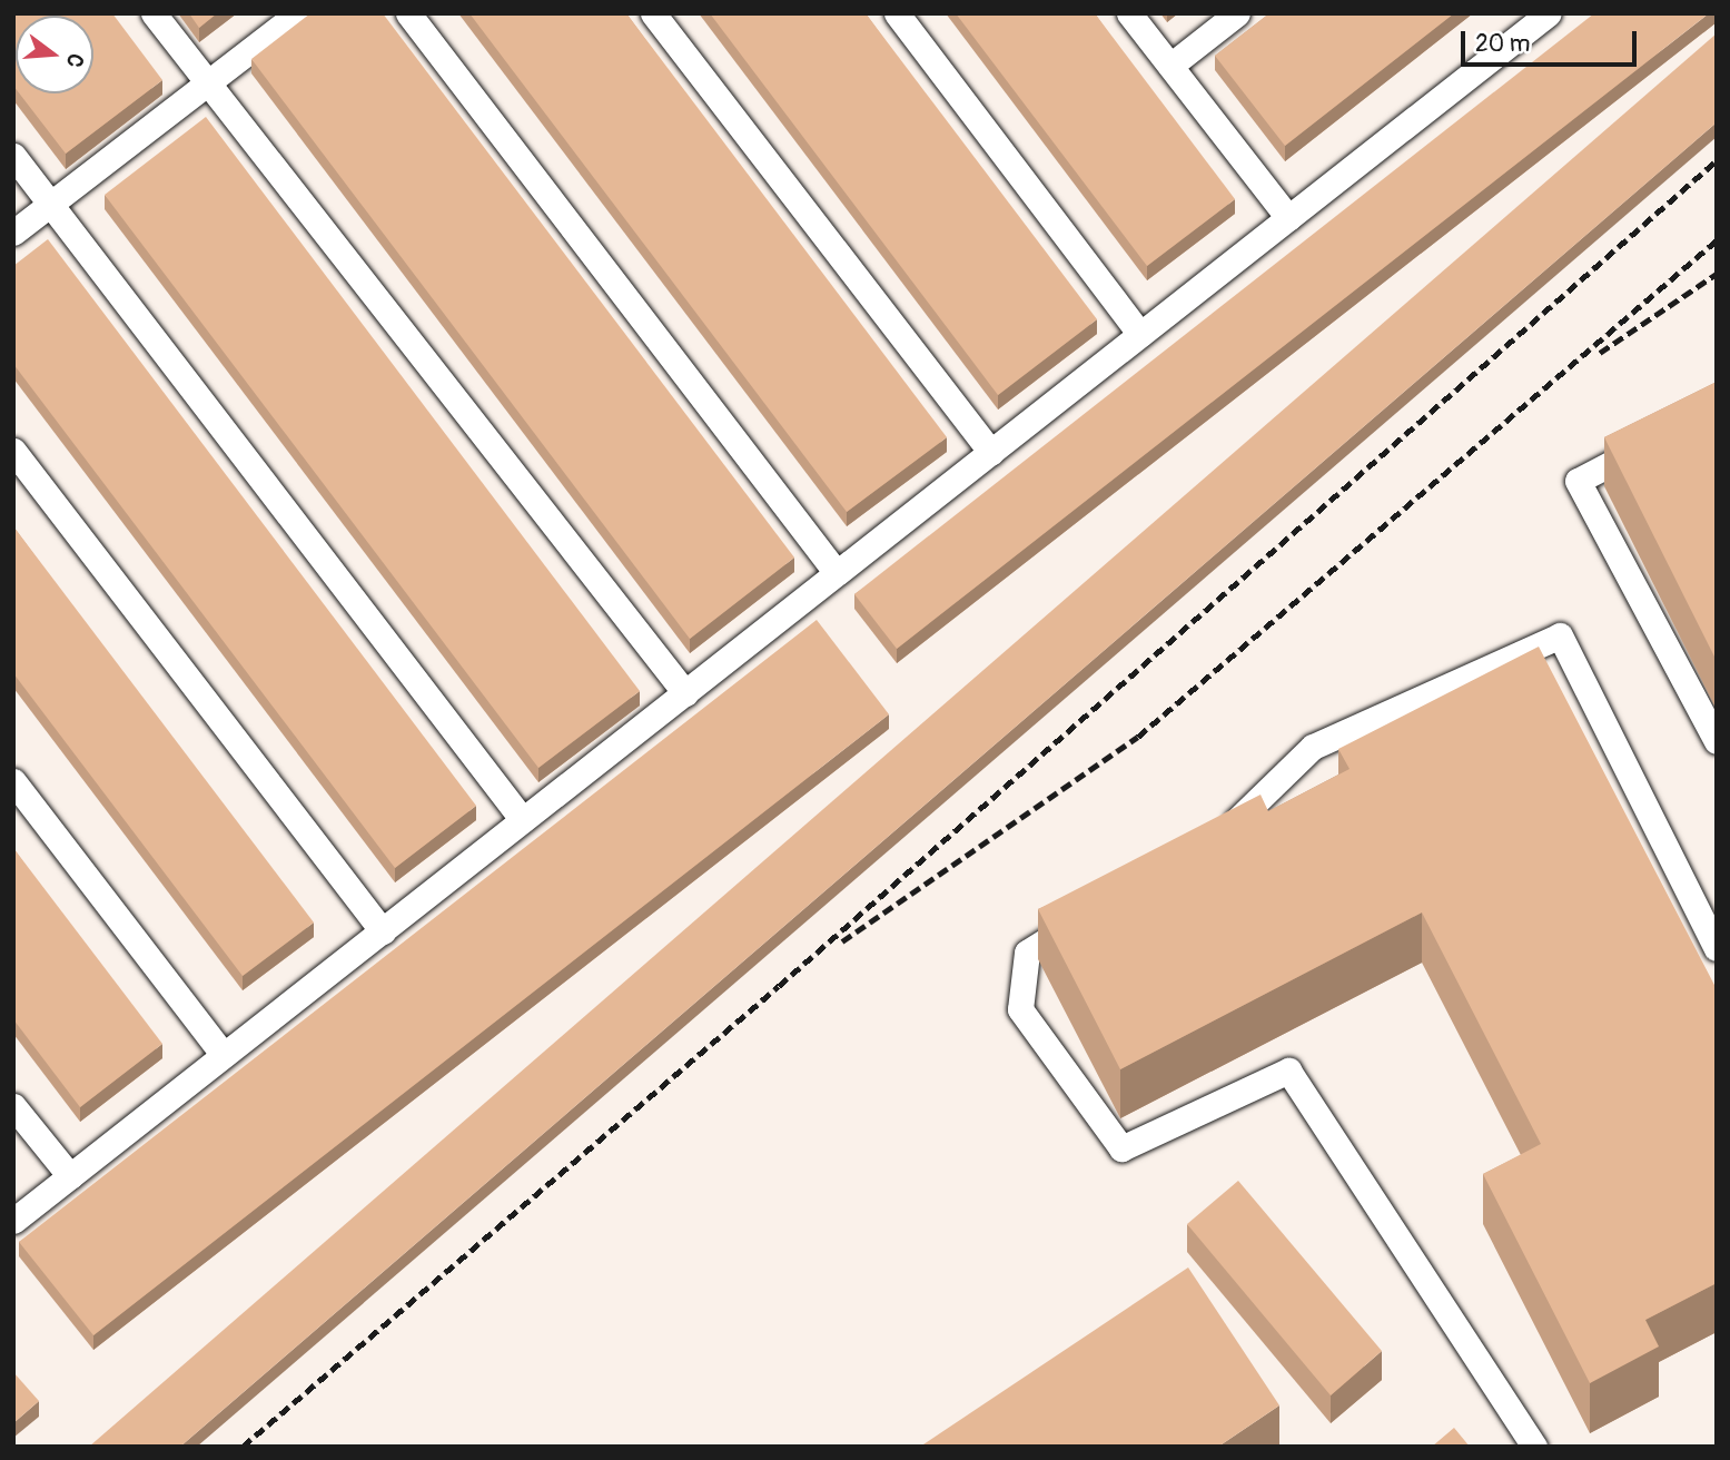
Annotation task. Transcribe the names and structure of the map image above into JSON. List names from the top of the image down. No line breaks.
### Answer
{"scale_bar":"20 m","north":"right"}
